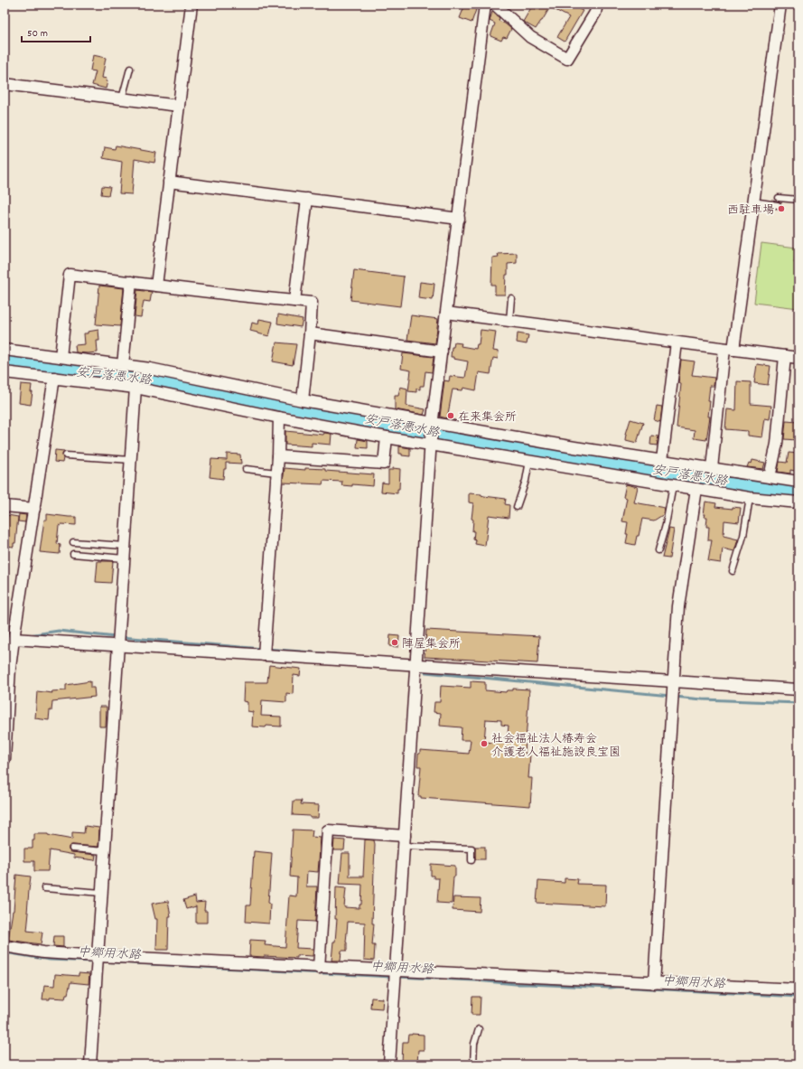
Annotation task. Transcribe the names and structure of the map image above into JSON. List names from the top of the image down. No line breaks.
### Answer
{"water":["安戸落悪水路","中郷用水路"],"places":["西駐車場","在来集会所","陣屋集会所","社会福祉法人椿寿会 介護老人福祉施設良宝園"],"scale_bar":"50 m"}
